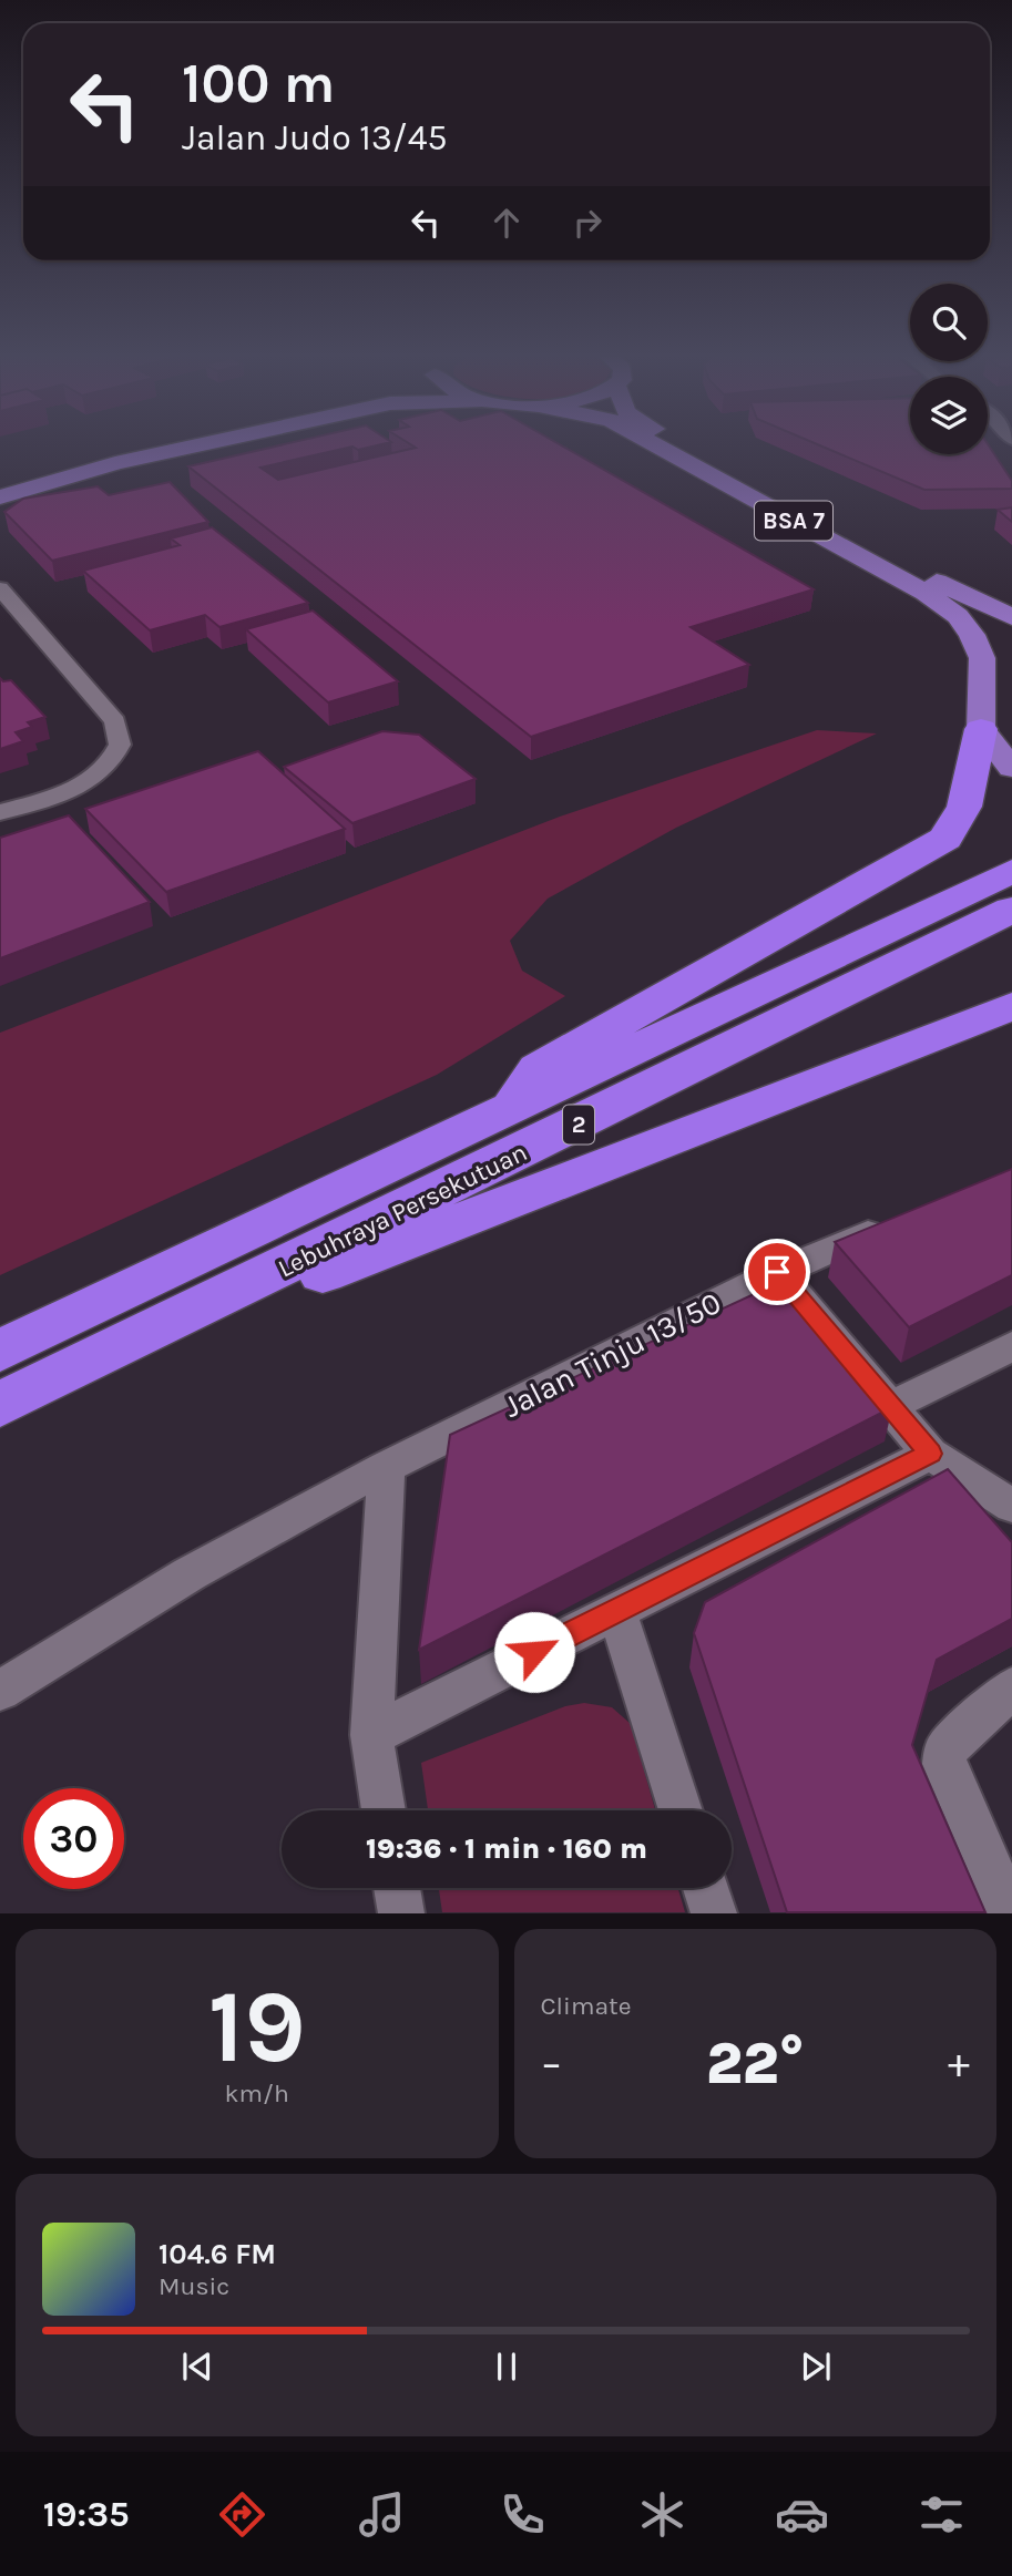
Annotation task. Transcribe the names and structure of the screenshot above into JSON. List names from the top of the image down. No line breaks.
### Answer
{"streets":{"highway":["2","Lebuhraya Persekutuan"],"main road":["BSA 7"],"street":["Jalan Tinju 13/50"]},"page":{"turn":["100 m","Jalan Judo 13/45"],"limit":"30","trip":"19:36 · 1 min · 160 m","tile":[["19","km/h"],"Climate"],"heat":["−","22°","+"],"song":["104.6 FM","Music"],"tabs":"19:35"}}
